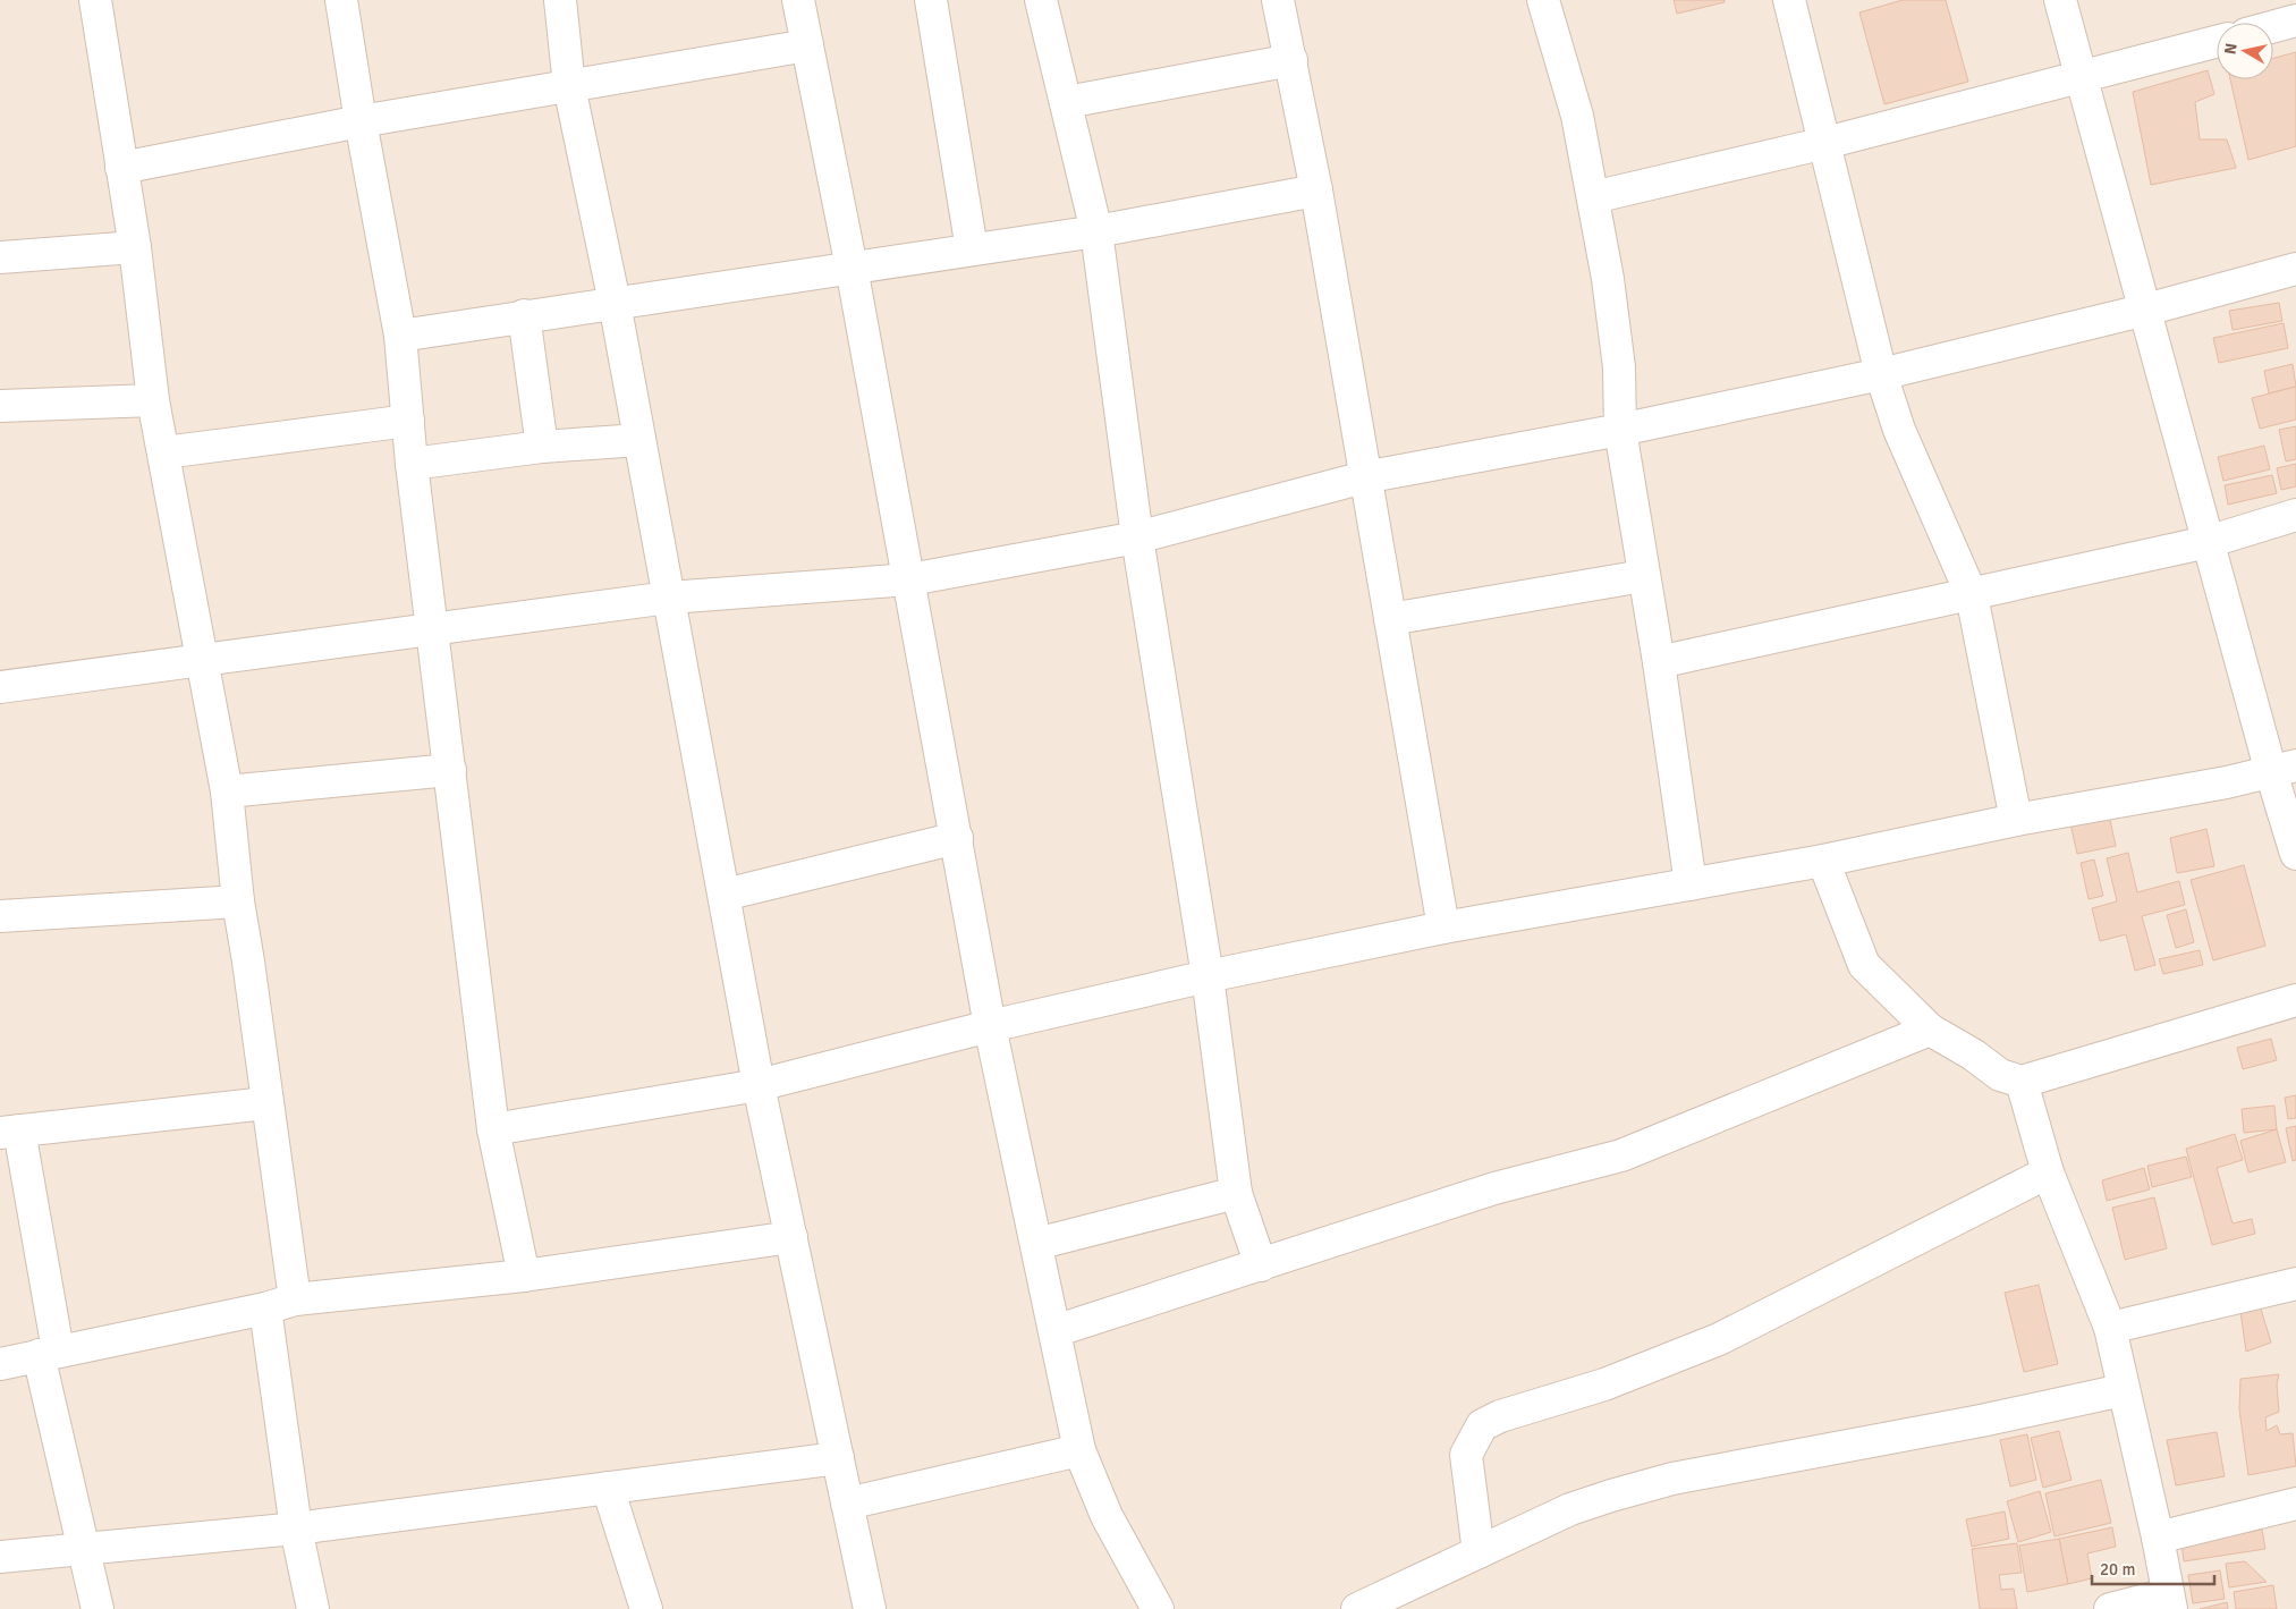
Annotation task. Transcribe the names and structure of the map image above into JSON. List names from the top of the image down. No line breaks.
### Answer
{"scale_bar":"20 m","north":"left"}
